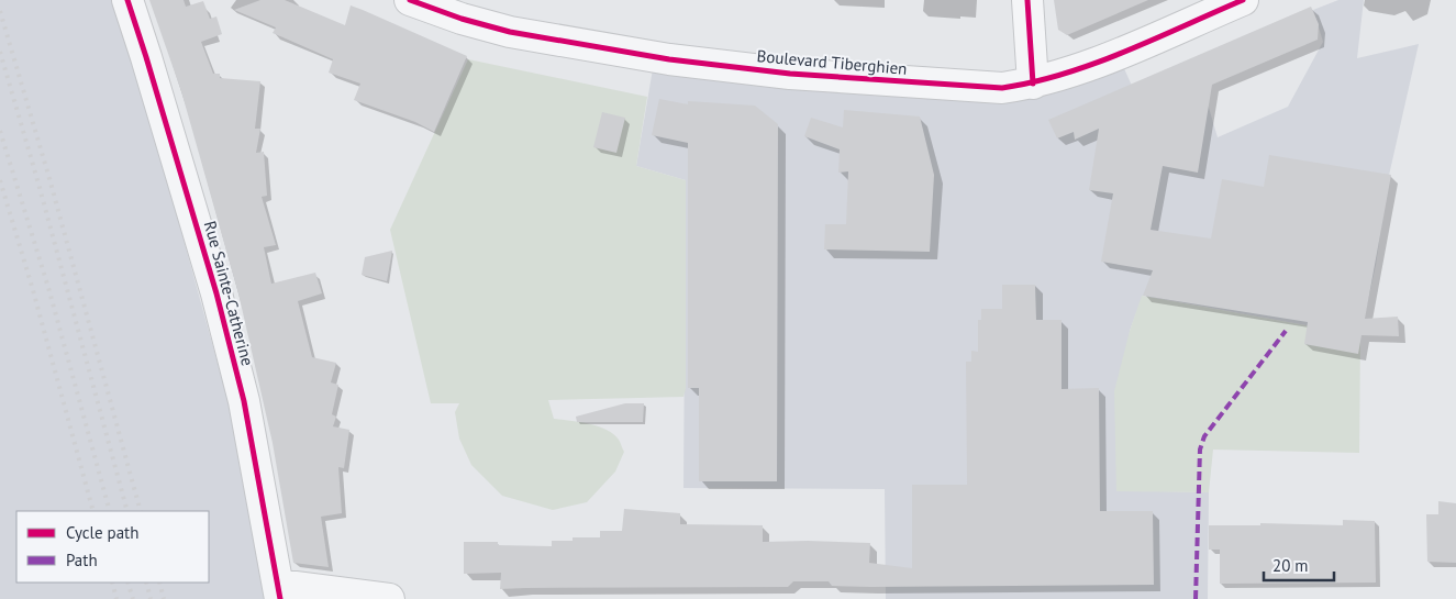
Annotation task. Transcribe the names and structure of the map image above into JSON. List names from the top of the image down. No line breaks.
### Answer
{"streets":{"street":["Boulevard Tiberghien","Rue Sainte-Catherine"]},"legend":["Cycle path","Path"],"scale_bar":"20 m"}
